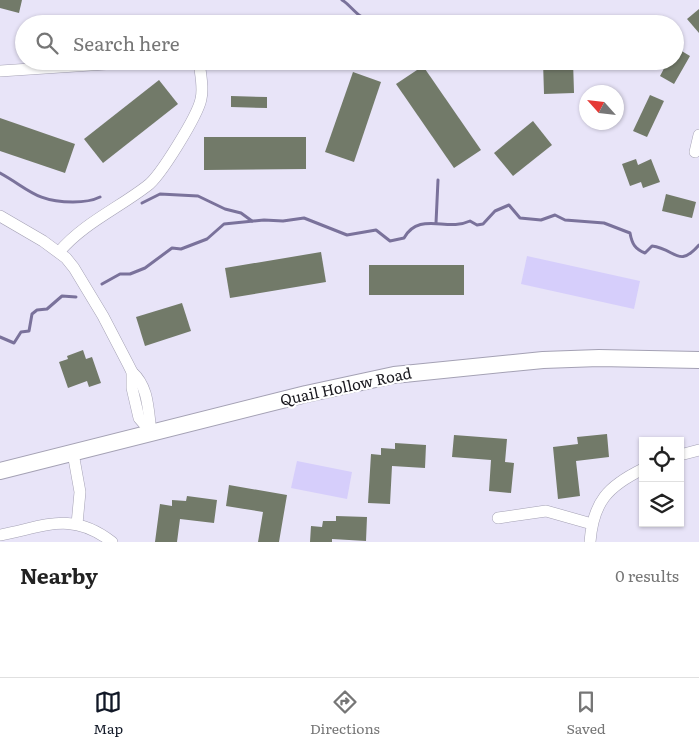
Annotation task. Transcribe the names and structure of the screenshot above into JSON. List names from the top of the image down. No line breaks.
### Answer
{"streets":{"main road":["Quail Hollow Road"]},"north":"top left","page":{"search":"Search here","heading":["Nearby","0 results"],"nav":["Map","Directions","Saved"]}}
